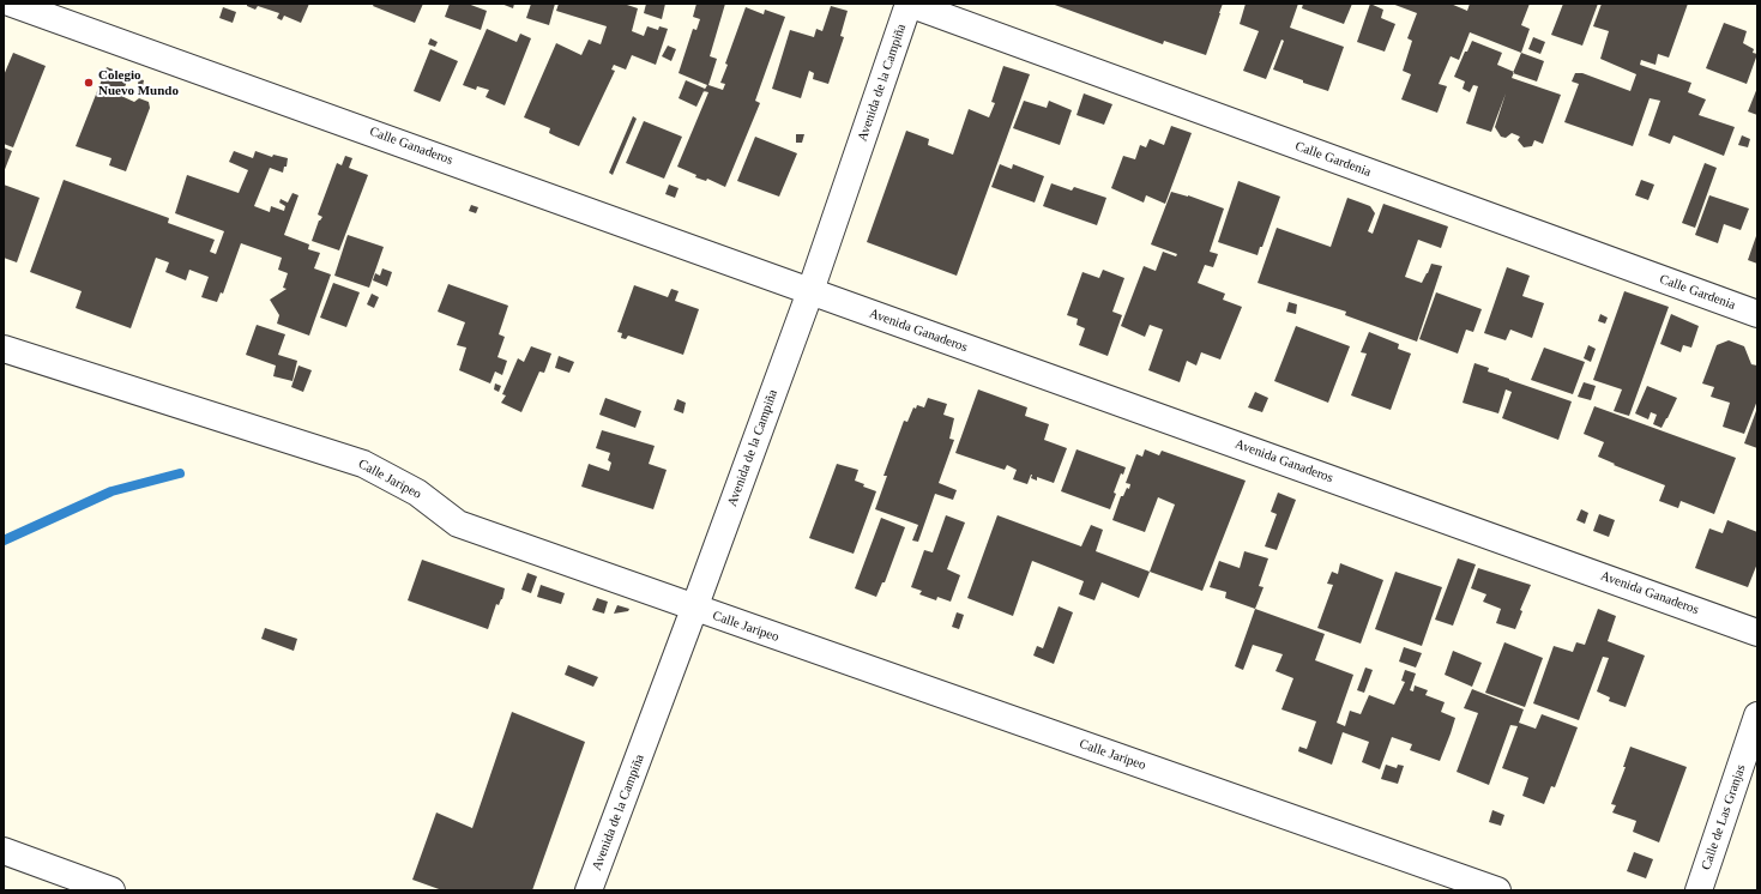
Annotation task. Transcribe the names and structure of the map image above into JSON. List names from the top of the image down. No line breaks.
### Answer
{"streets":{"street":["Avenida de la Campiña","Calle Ganaderos","Calle Gardenia","Avenida Ganaderos","Calle Jaripeo","Calle de Las Granjas"]},"crossings":[["Avenida de la Campiña","Calle Ganaderos"],["Avenida de la Campiña","Calle Gardenia"],["Avenida de la Campiña","Avenida Ganaderos"],["Avenida de la Campiña","Calle Jaripeo"],["Calle Ganaderos","Avenida Ganaderos"]],"places":["Colegio Nuevo Mundo"]}
